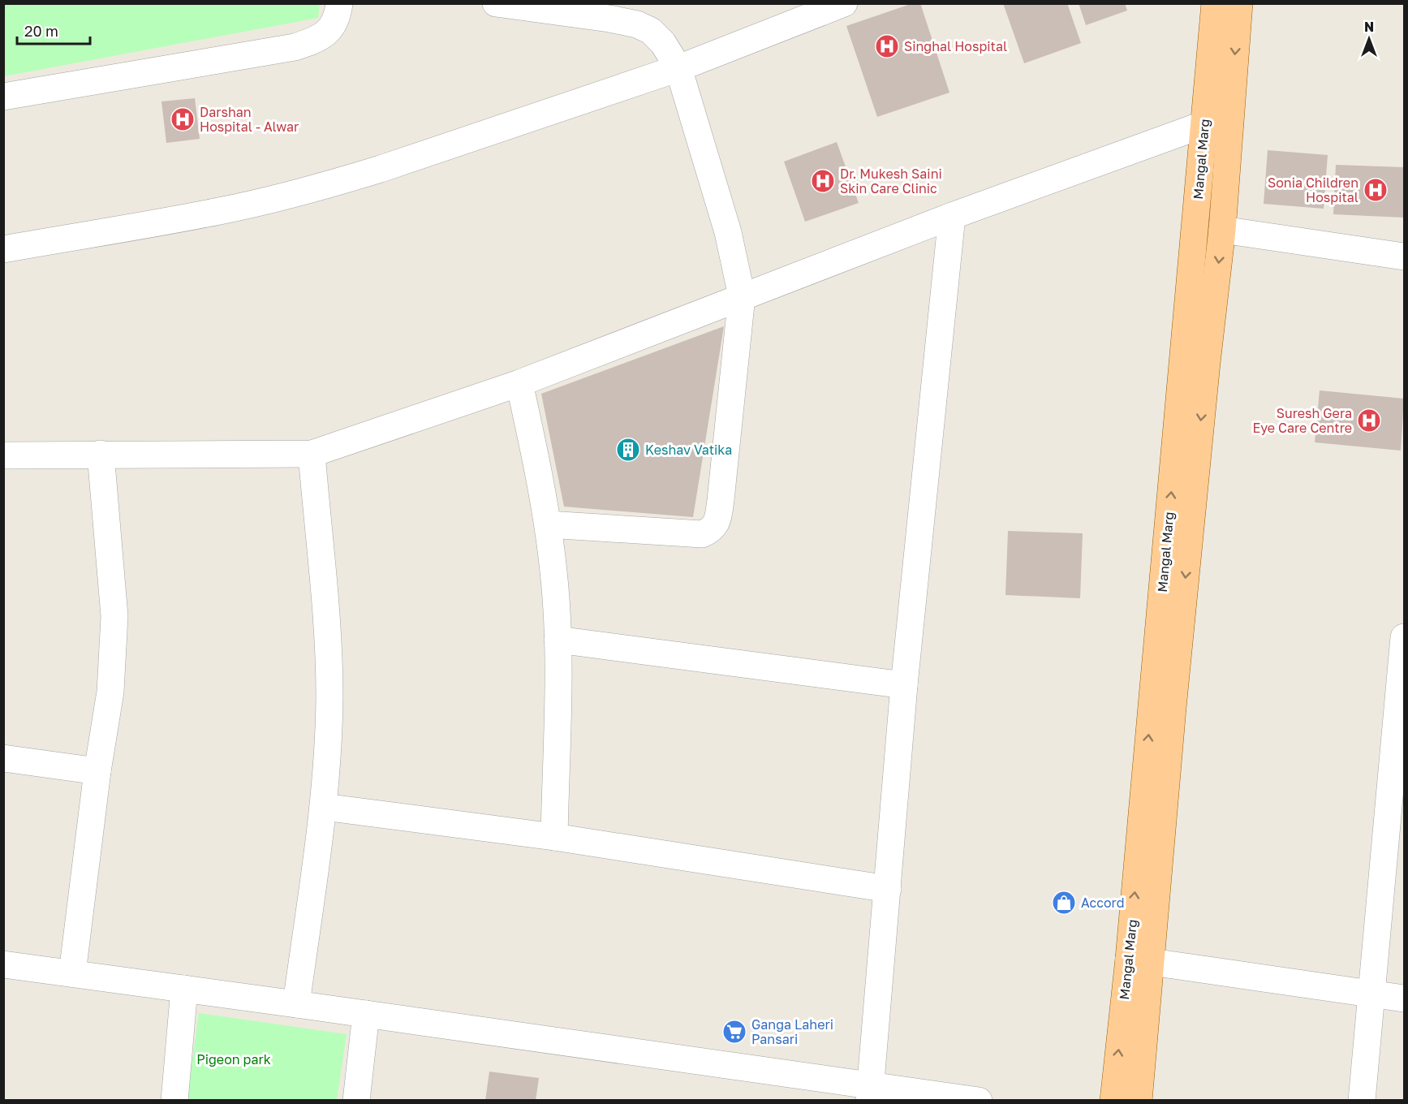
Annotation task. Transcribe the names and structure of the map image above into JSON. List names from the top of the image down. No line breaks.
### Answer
{"streets":{"main road":["Mangal Marg"]},"parks":["Pigeon park"],"places":{"hospital":["Singhal Hospital","Darshan Hospital - Alwar","Dr. Mukesh Saini Skin Care Clinic","Sonia Children Hospital","Suresh Gera Eye Care Centre"],"building":["Keshav Vatika"],"shop":["Accord"],"supermarket":["Ganga Laheri Pansari"]},"scale_bar":"20 m","north":"top"}
